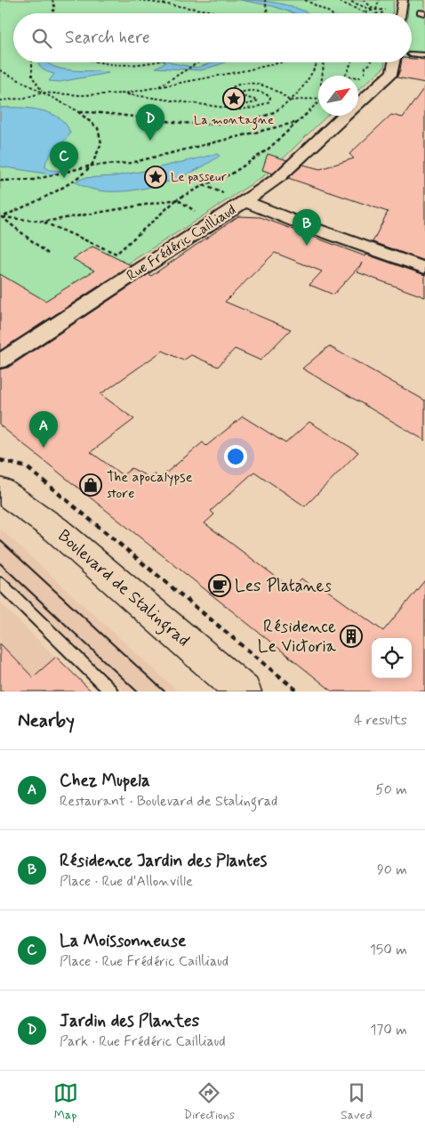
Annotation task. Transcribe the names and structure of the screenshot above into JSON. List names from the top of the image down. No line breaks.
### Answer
{"streets":{"street":["Rue Frédéric Cailliaud","Boulevard de Stalingrad"]},"places":{"place":["La montagne","Le passeur"],"shop":["The apocalypse store"],"cafe":["Les Platanes"],"building":["Résidence Le Victoria"]},"north":"top right","page":{"search":"Search here","pins":["D","C","B","A"],"heading":["Nearby","4 results"],"list":[{"mark":"A","name":"Chez Mupela","note":"Restaurant · Boulevard de Stalingrad","value":"50 m"},{"mark":"B","name":"Résidence Jardin des Plantes","note":"Place · Rue d'Allonville","value":"90 m"},{"mark":"C","name":"La Moissonneuse","note":"Place · Rue Frédéric Cailliaud","value":"150 m"},{"mark":"D","name":"Jardin des Plantes","note":"Park · Rue Frédéric Cailliaud","value":"170 m"}],"nav":["Map","Directions","Saved"]}}
